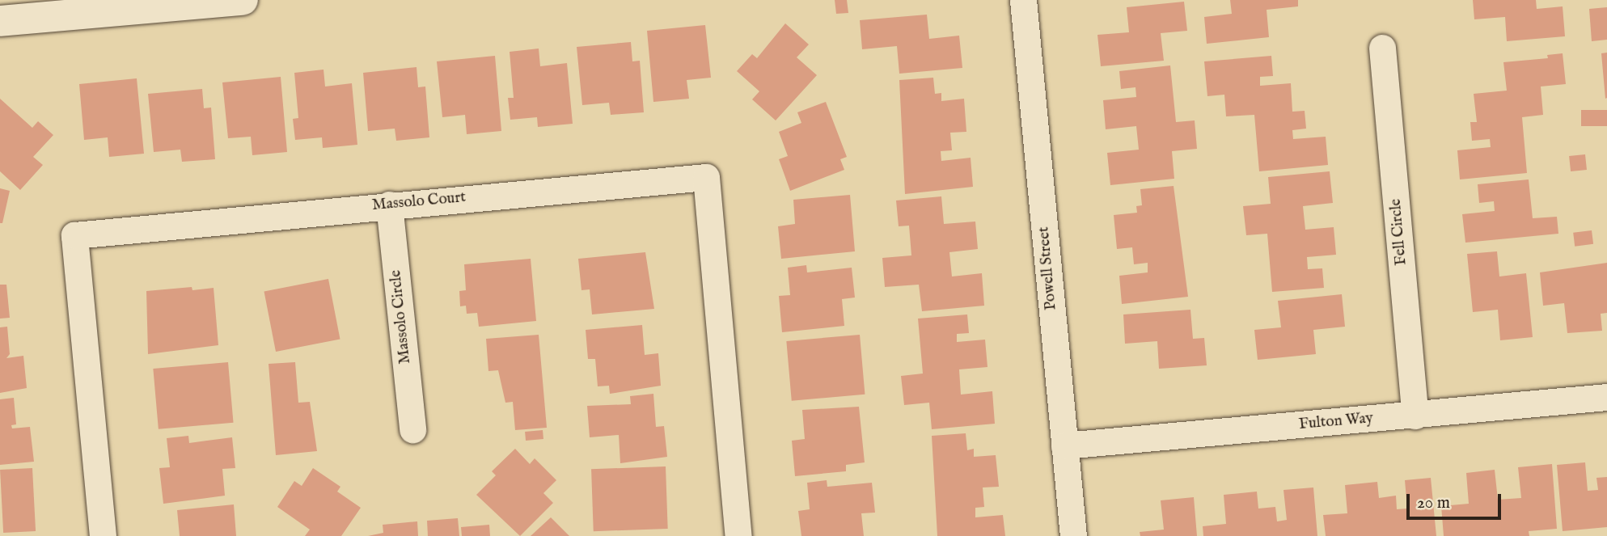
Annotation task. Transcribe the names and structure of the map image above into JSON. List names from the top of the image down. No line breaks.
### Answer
{"streets":{"street":["Massolo Court","Fell Circle","Powell Street","Massolo Circle","Fulton Way"]},"crossings":[["Massolo Court","Massolo Circle"],["Fell Circle","Fulton Way"],["Powell Street","Fulton Way"]],"scale_bar":"20 m"}
